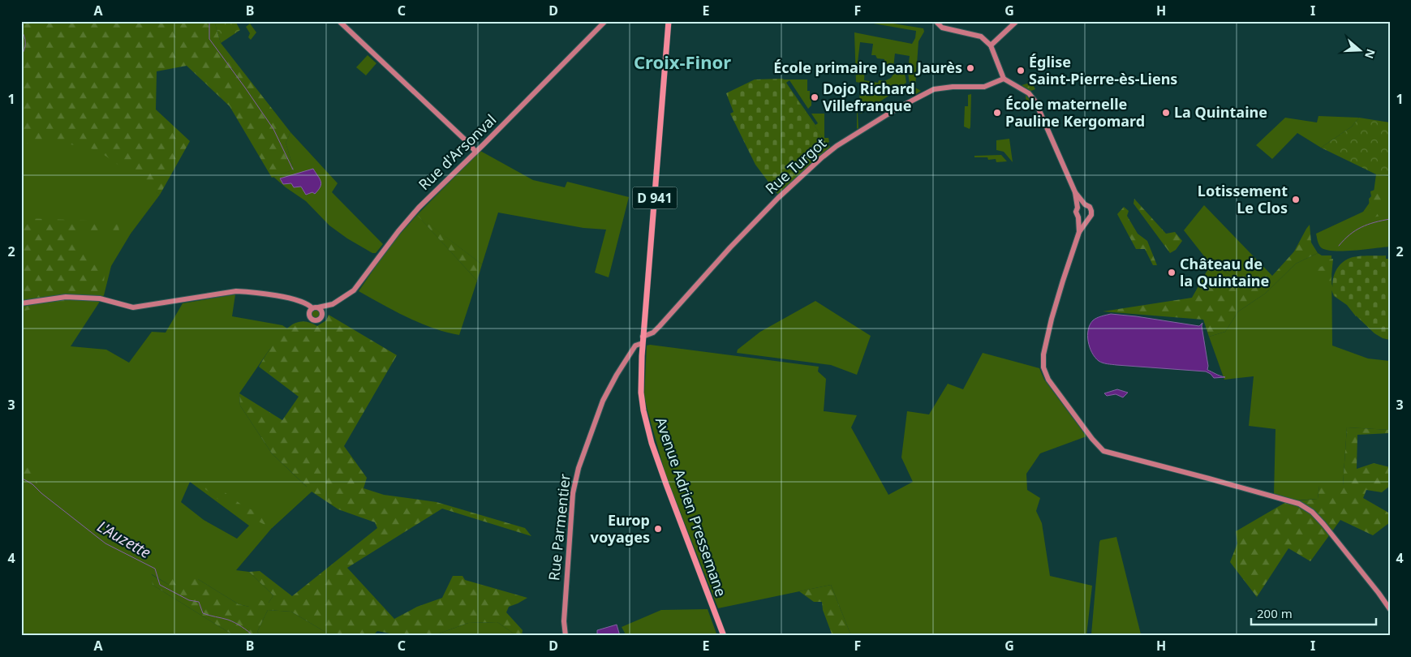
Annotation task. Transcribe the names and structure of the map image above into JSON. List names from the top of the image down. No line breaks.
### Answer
{"streets":{"main road":["D 941","Avenue Adrien Pressemane"],"street":["Rue d'Arsonval","Rue Turgot","Rue Parmentier"]},"crossings":[["Rue Turgot","D 941"],["Rue Turgot","Avenue Adrien Pressemane"],["D 941","Avenue Adrien Pressemane"],["Avenue Adrien Pressemane","Rue Parmentier"]],"districts":["Croix-Finor"],"water":["L'Auzette"],"places":["École primaire Jean Jaurès","Église Saint-Pierre-ès-Liens","Dojo Richard Villefranque","École maternelle Pauline Kergomard","La Quintaine","Lotissement Le Clos","Château de la Quintaine","Europ voyages"],"scale_bar":"200 m","north":"right","grid":{"columns":["A","B","C","D","E","F","G","H","I"],"rows":["1","2","3","4"]}}
